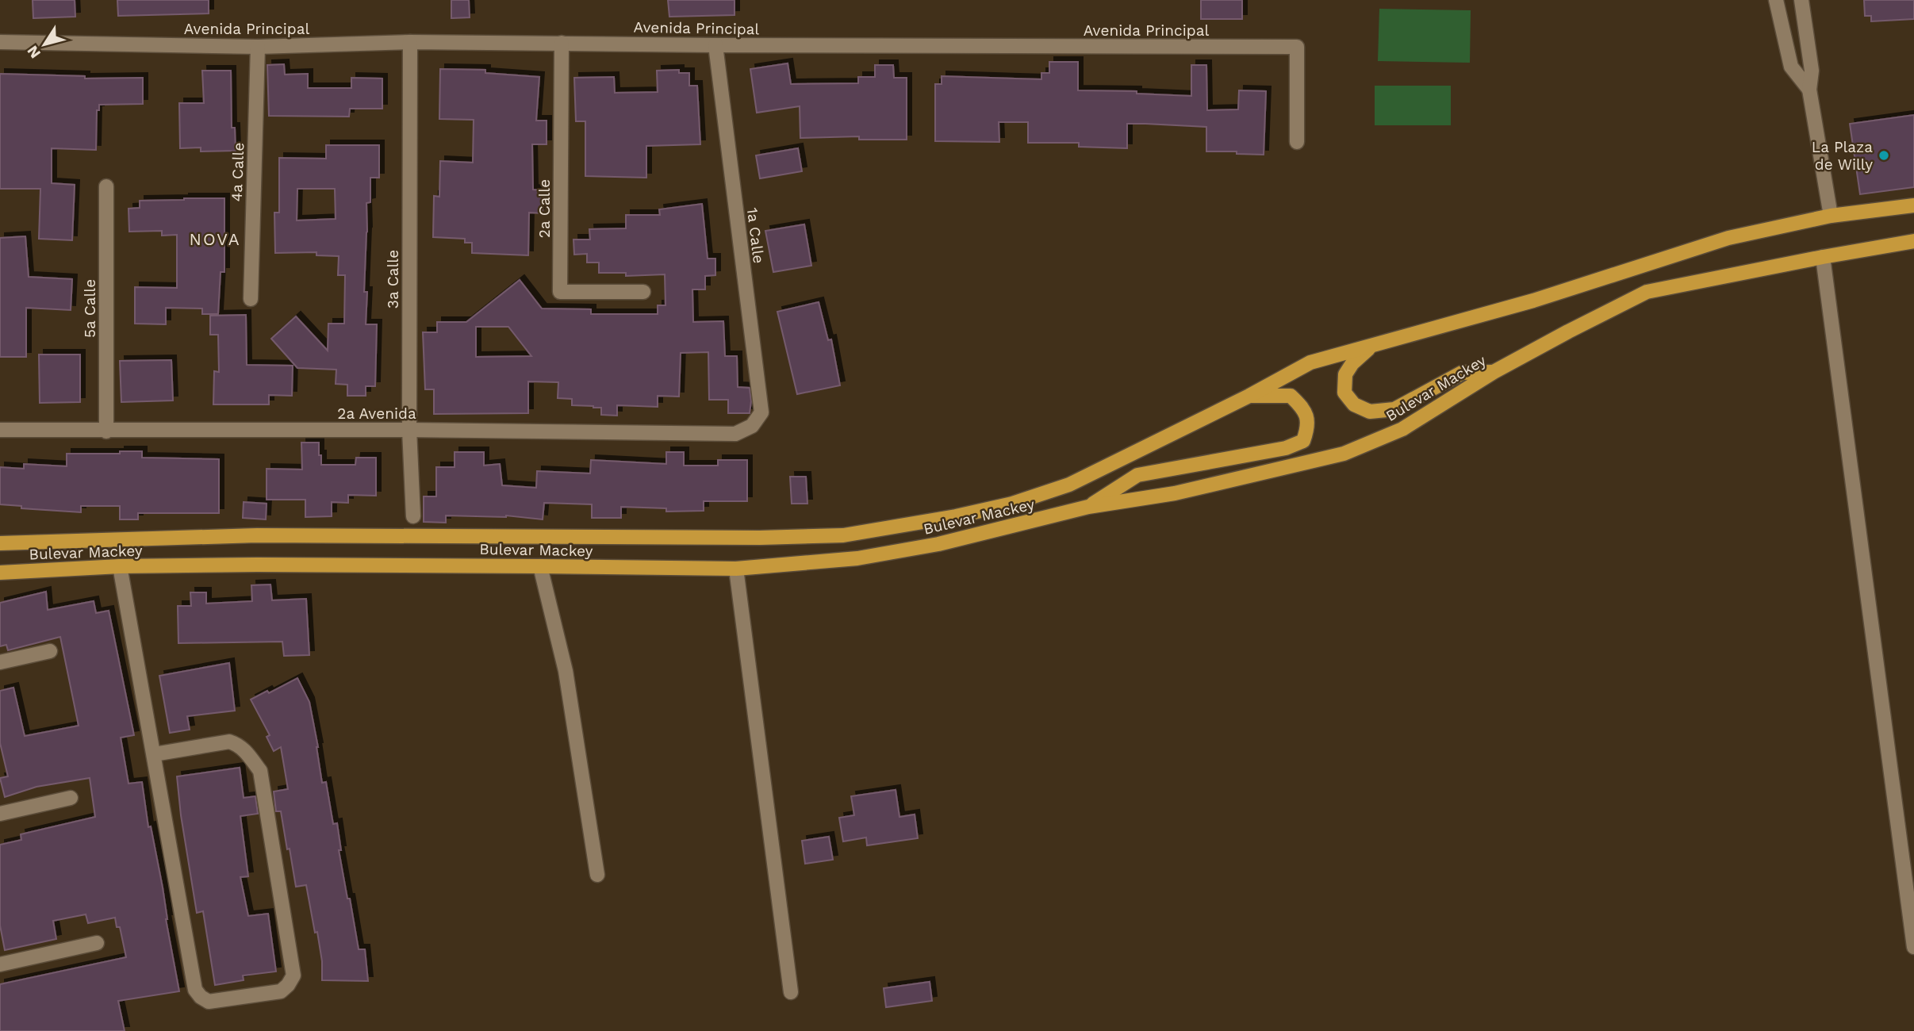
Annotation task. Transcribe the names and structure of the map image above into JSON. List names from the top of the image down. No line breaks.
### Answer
{"streets":{"main road":["Bulevar Mackey"],"street":["Avenida Principal","4a Calle","2a Calle","1a Calle","3a Calle","5a Calle","2a Avenida"]},"crossings":[["Avenida Principal","4a Calle"],["Avenida Principal","2a Calle"],["Avenida Principal","1a Calle"],["Avenida Principal","3a Calle"],["1a Calle","2a Avenida"],["3a Calle","2a Avenida"],["5a Calle","2a Avenida"]],"districts":["NOVA"],"places":["La Plaza de Willy"],"north":"bottom left"}
